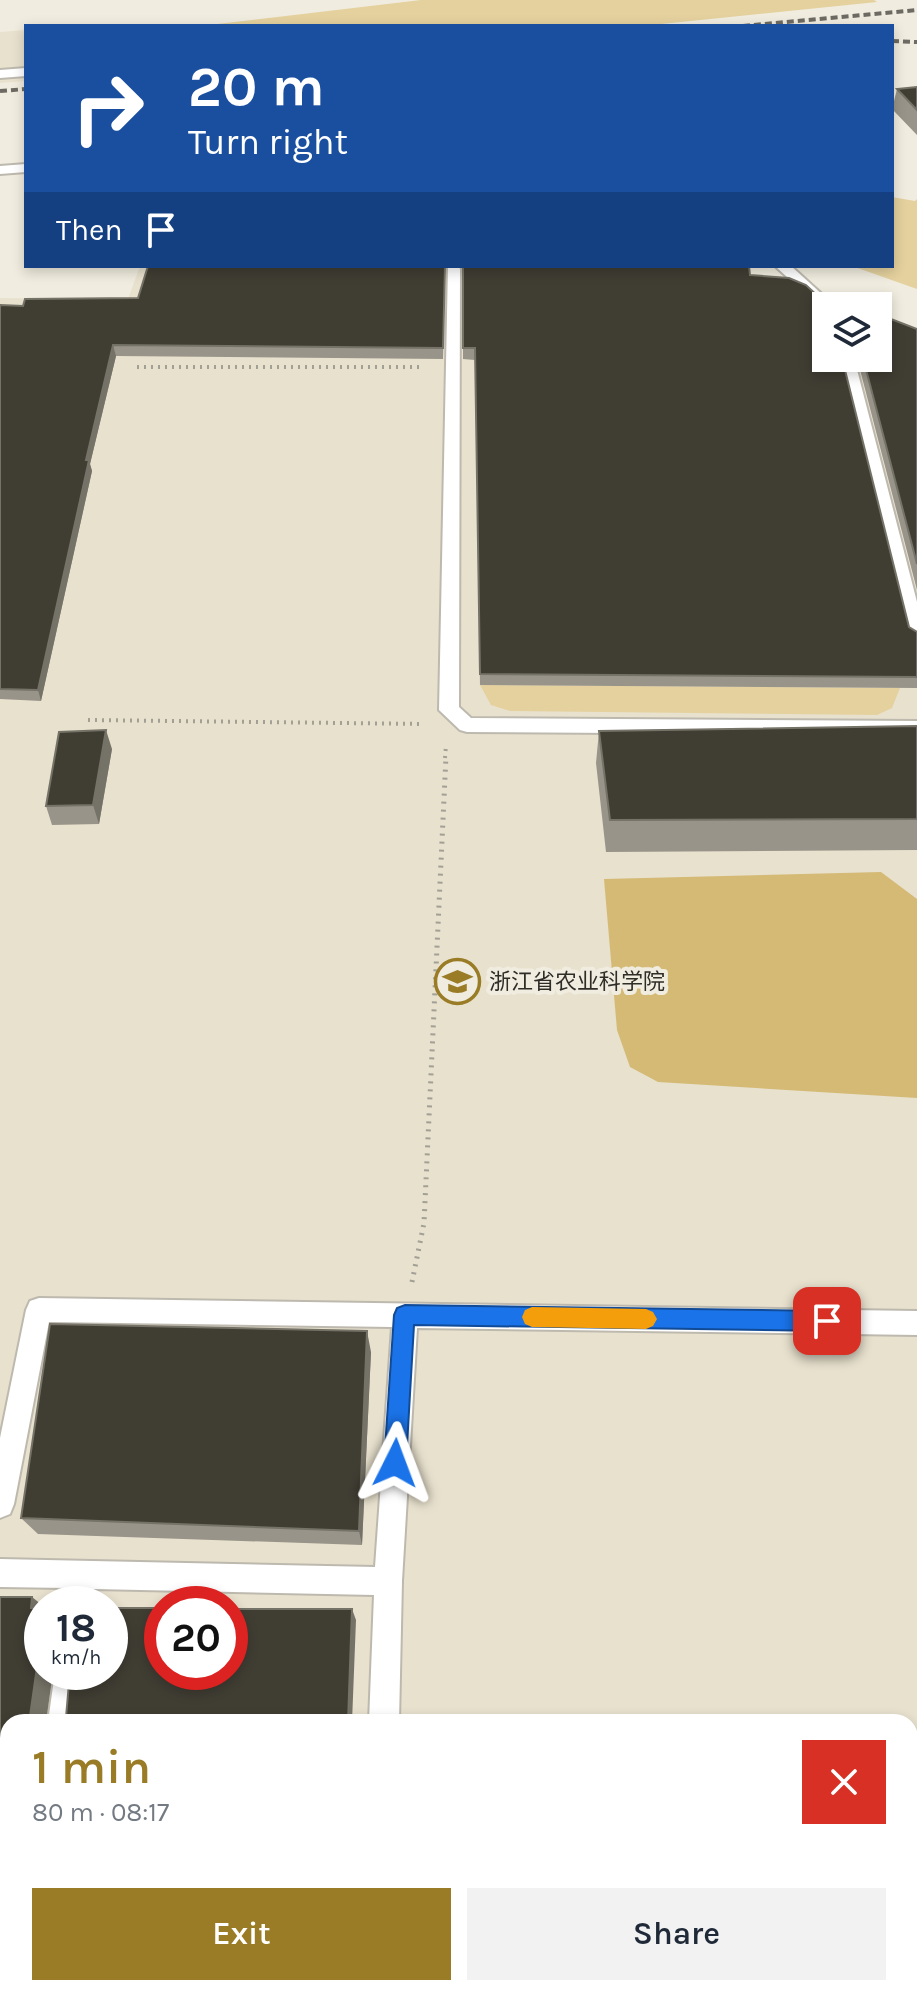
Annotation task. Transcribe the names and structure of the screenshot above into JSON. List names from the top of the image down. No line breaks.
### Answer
{"places":{"school or university":["浙江省农业科学院"]},"page":{"turn":["20 m","Turn right"],"then":"Then","speed":"18 km/h","limit":"20","heading":["1 min","80 m · 08:17"],"buttons":["Exit","Share"]}}
